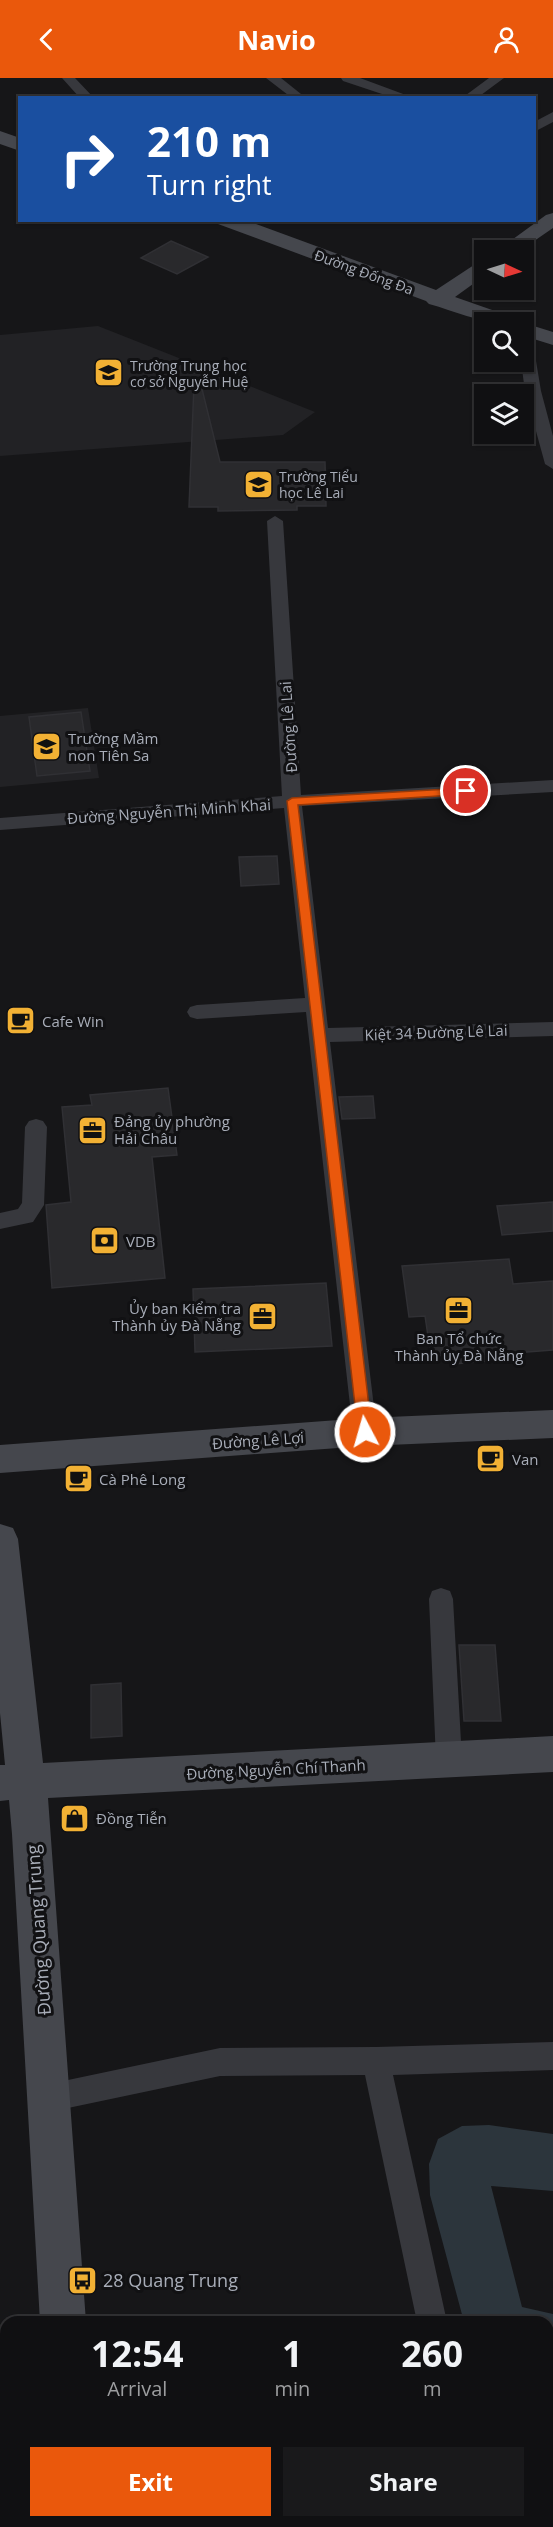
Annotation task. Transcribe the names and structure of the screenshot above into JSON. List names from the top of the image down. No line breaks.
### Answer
{"streets":{"main road":["Đường Đống Đa","Đường Lê Lợi","Đường Nguyễn Chí Thanh","Đường Quang Trung"],"street":["Đường Lê Lai","Đường Nguyễn Thị Minh Khai","Kiệt 34 Đường Lê Lai"]},"crossings":[["Đường Lê Lai","Đường Nguyễn Thị Minh Khai"],["Đường Lê Lai","Kiệt 34 Đường Lê Lai"],["Đường Lê Lai","Đường Lê Lợi"],["Đường Nguyễn Chí Thanh","Đường Quang Trung"]],"places":{"school or university":["Trường Trung học cơ sở Nguyễn Huệ","Trường Tiểu học Lê Lai","Trường Mầm non Tiên Sa"],"cafe":["Cafe Win","Van","Cà Phê Long"],"office":["Đảng ủy phường Hải Châu","Ban Tổ chức Thành ủy Đà Nẵng","Ủy ban Kiểm tra Thành ủy Đà Nẵng"],"bank":["VDB"],"shop":["Đồng Tiễn"],"bus stop":["28 Quang Trung"]},"north":"right","page":{"header":"Navio","turn":["210 m","Turn right"],"eta":["12:54","Arrival","1","min","260","m"],"buttons":["Exit","Share"]}}
